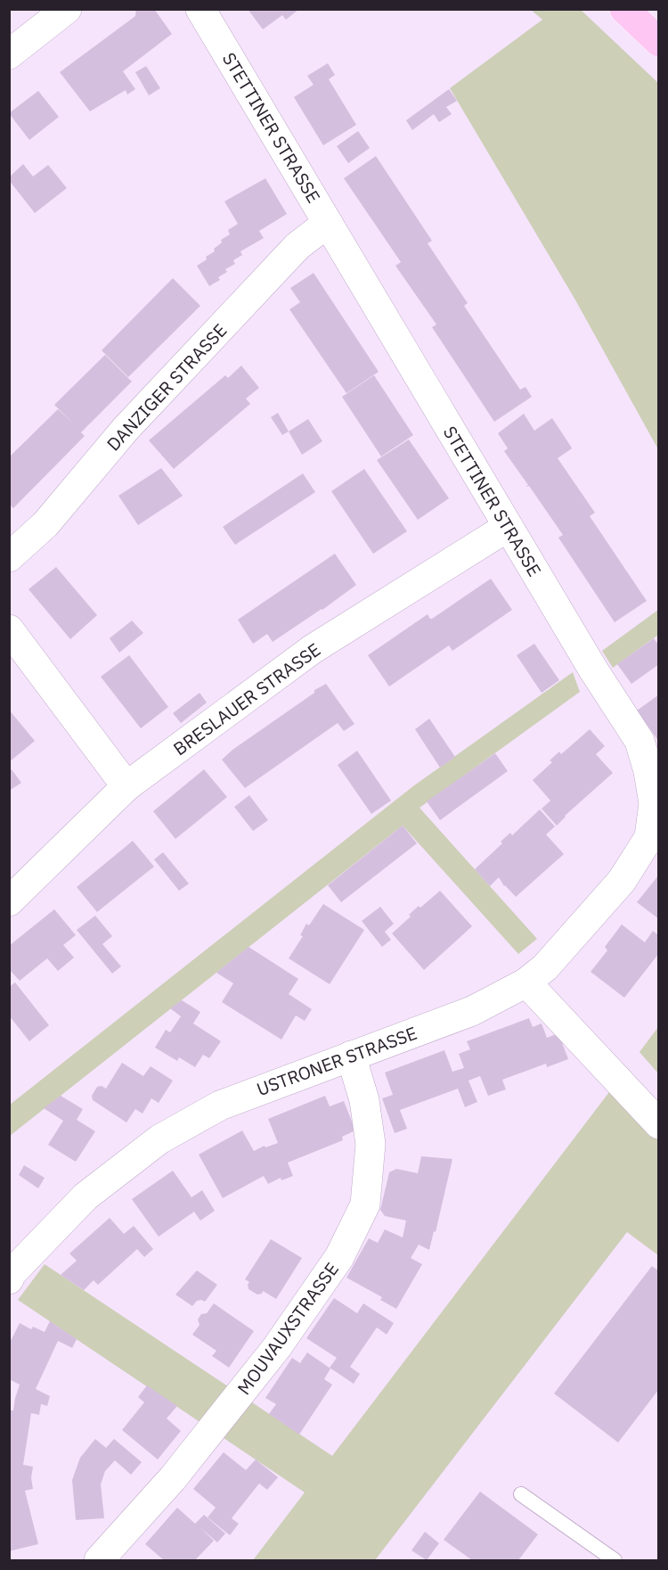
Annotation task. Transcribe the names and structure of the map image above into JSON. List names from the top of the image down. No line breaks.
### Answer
{"streets":{"street":["STETTINER STRASSE","DANZIGER STRASSE","BRESLAUER STRASSE","USTRONER STRASSE","MOUVAUXSTRASSE"]},"crossings":[["STETTINER STRASSE","DANZIGER STRASSE"],["STETTINER STRASSE","BRESLAUER STRASSE"],["STETTINER STRASSE","USTRONER STRASSE"],["USTRONER STRASSE","MOUVAUXSTRASSE"]]}
